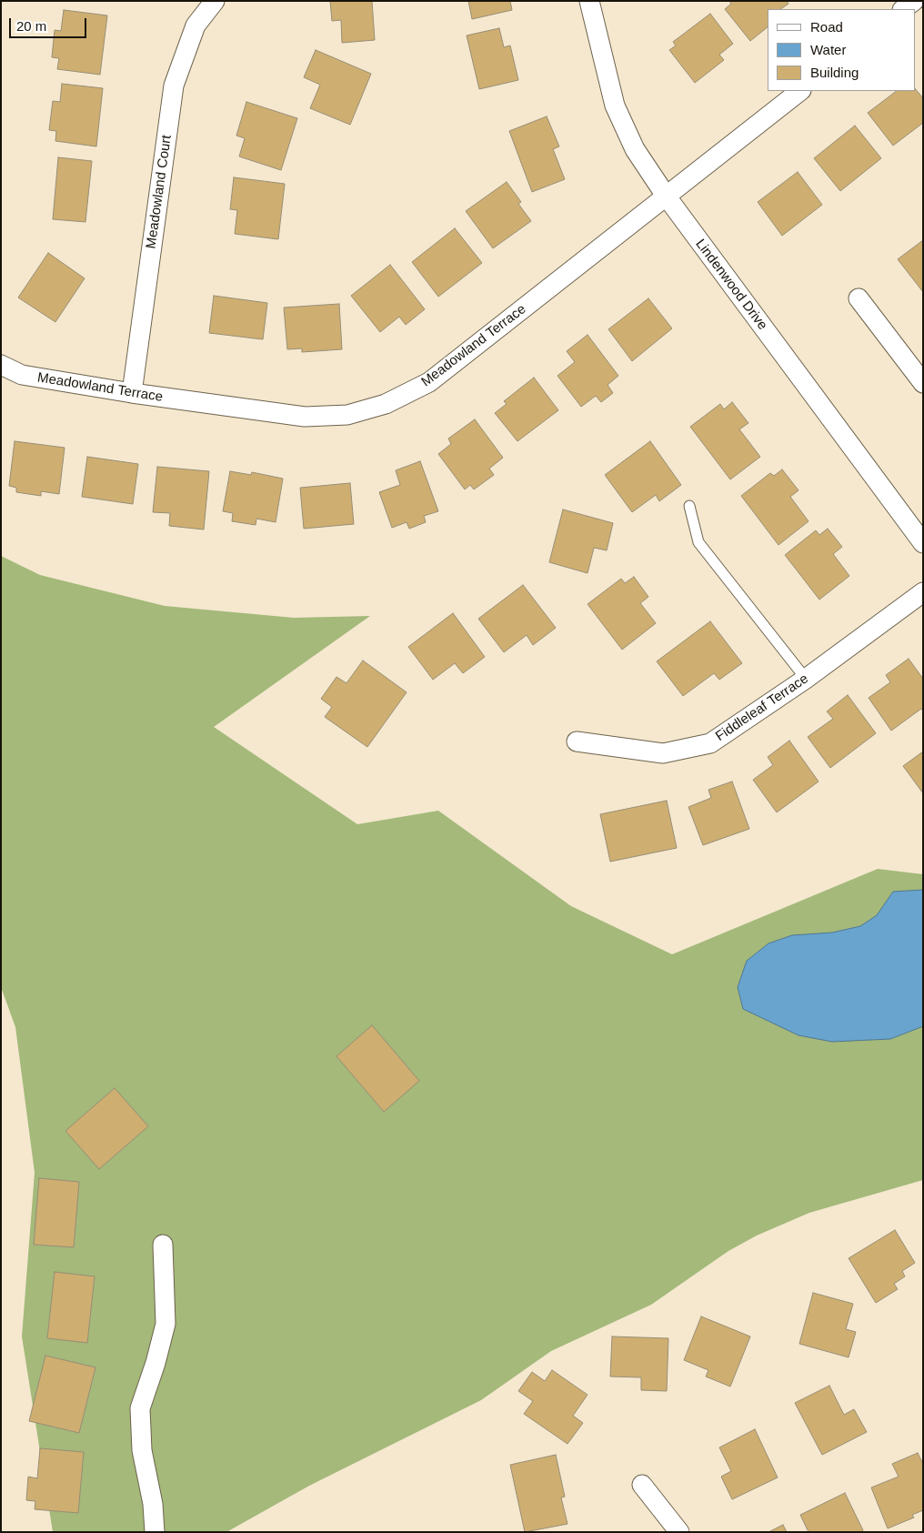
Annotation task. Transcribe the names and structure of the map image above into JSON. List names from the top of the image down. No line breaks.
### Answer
{"streets":{"street":["Meadowland Court","Lindenwood Drive","Meadowland Terrace","Fiddleleaf Terrace"]},"crossings":[["Meadowland Court","Meadowland Terrace"],["Lindenwood Drive","Meadowland Terrace"]],"legend":["Road","Water","Building"],"scale_bar":"20 m"}
